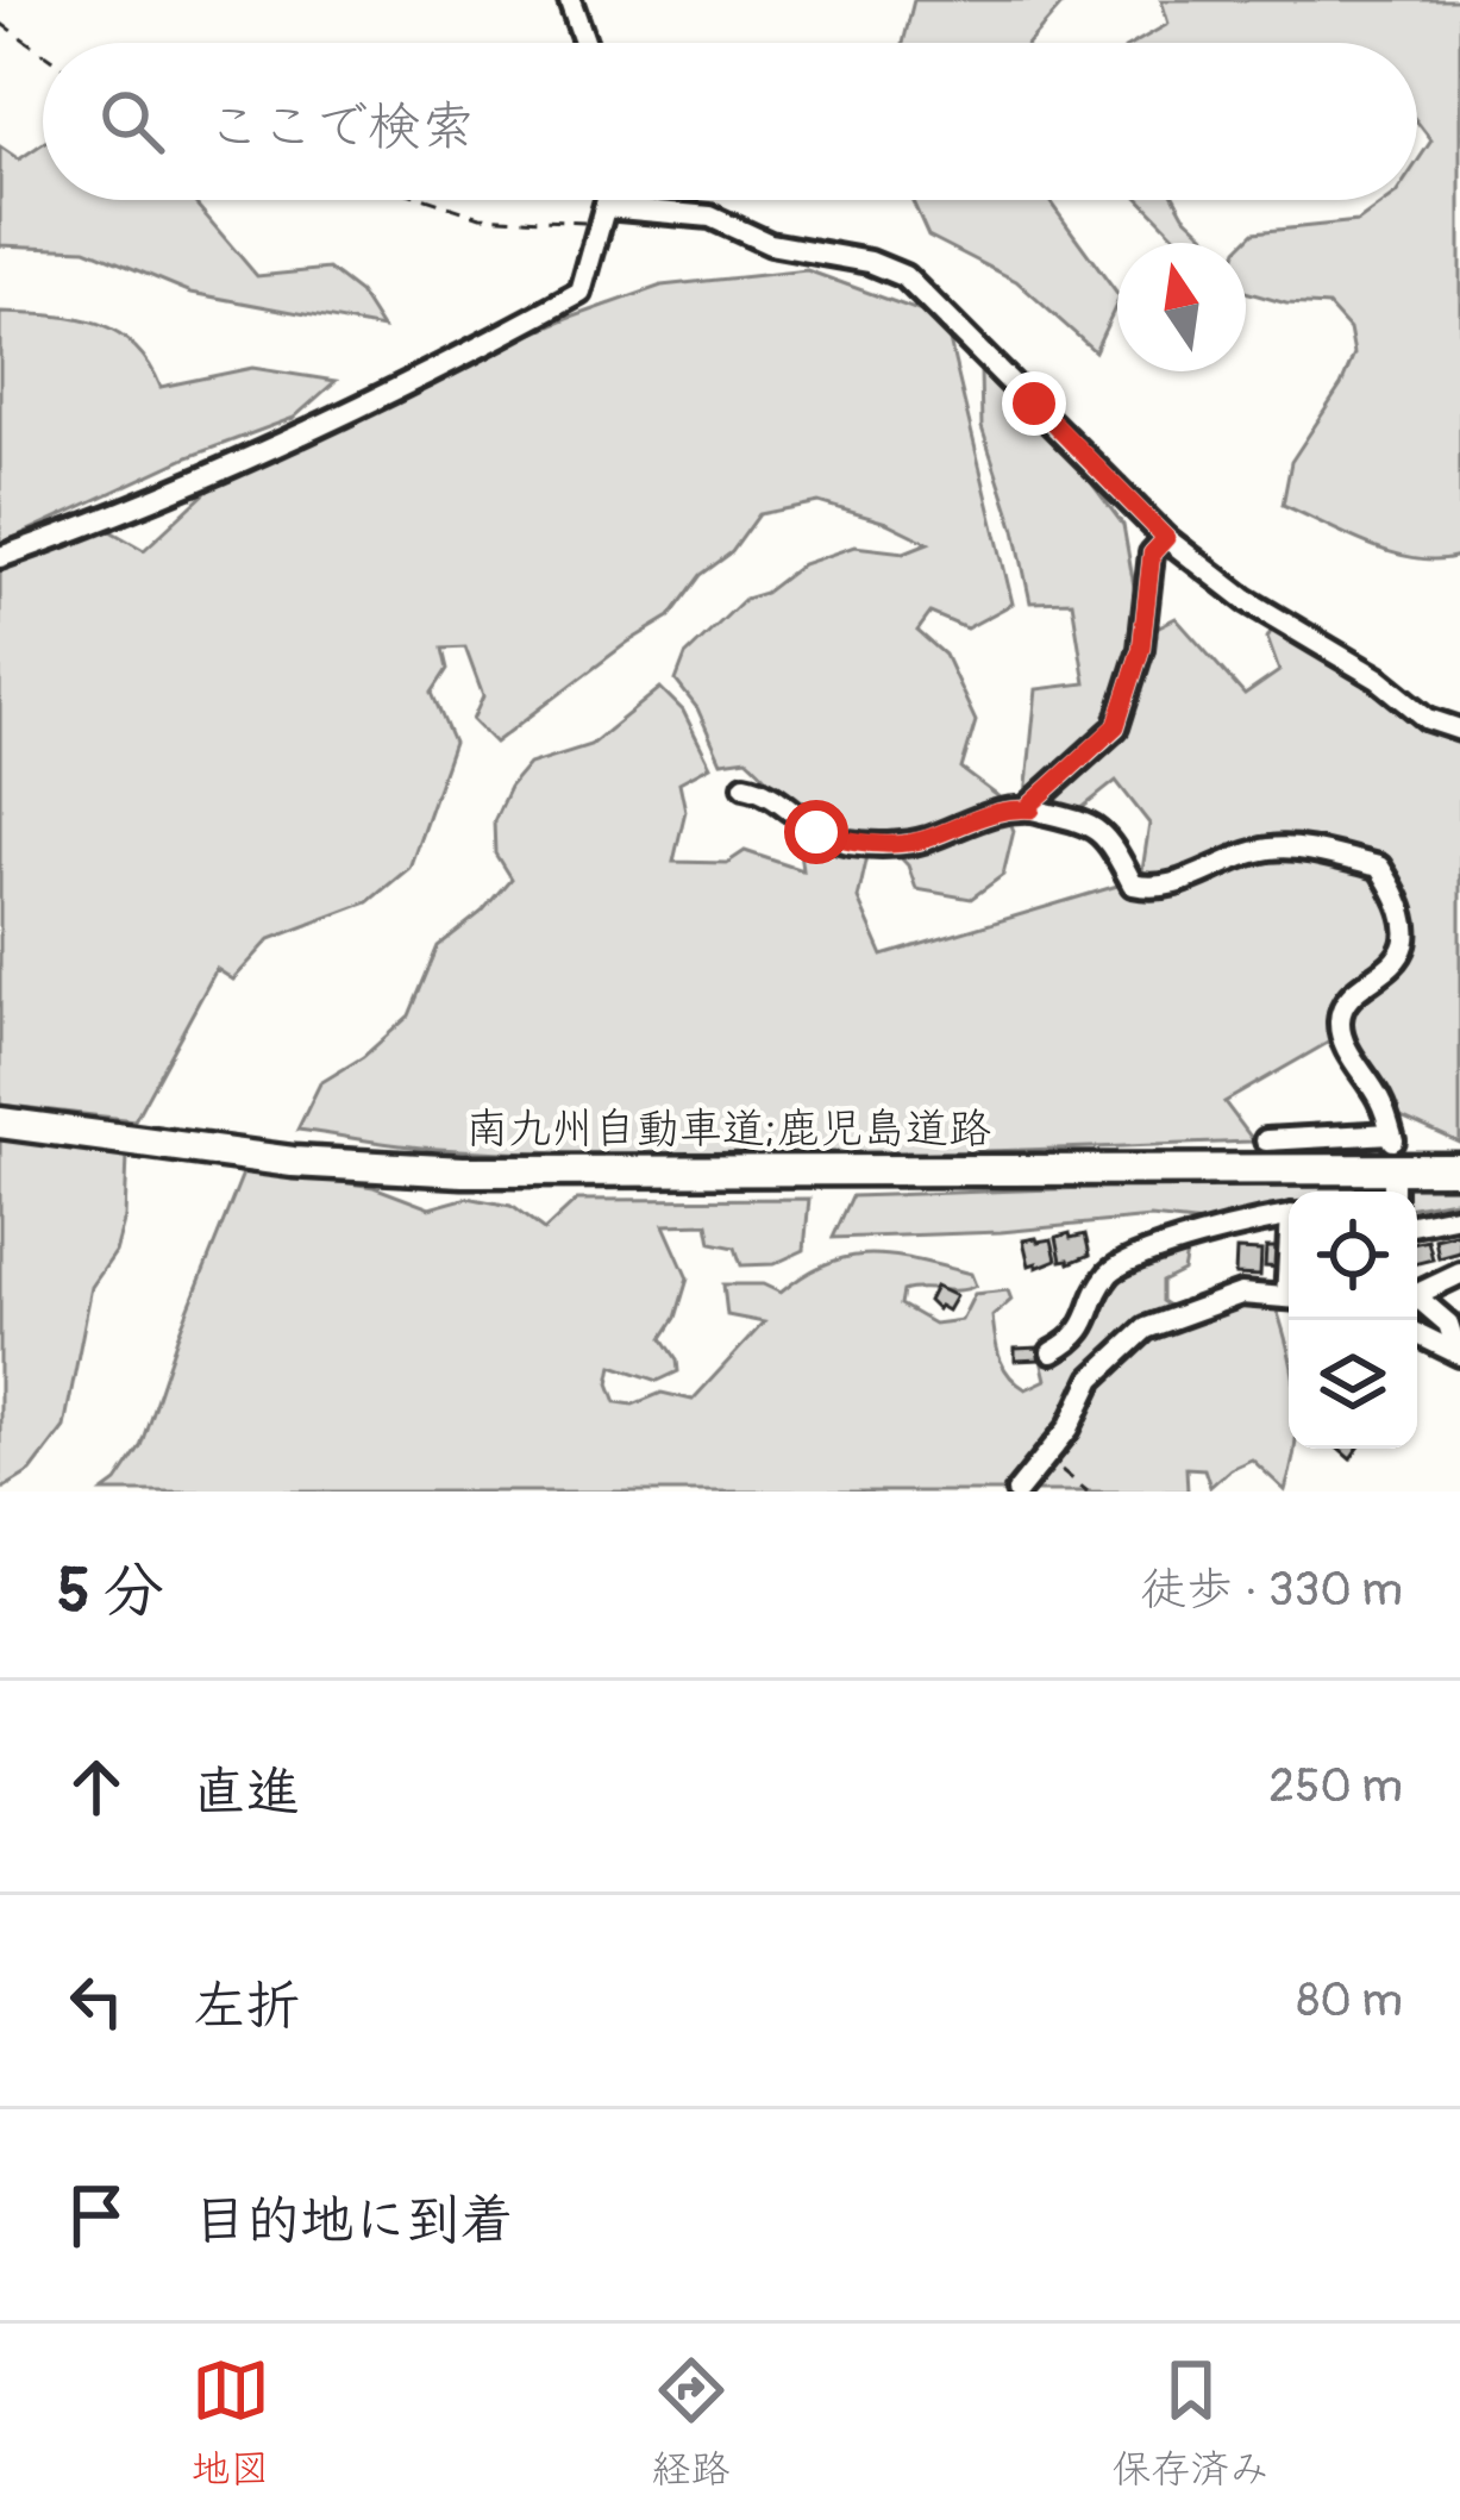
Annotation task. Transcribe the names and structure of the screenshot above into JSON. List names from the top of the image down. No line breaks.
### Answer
{"streets":{"highway":["南九州自動車道;鹿児島道路"]},"north":"top","page":{"search":"ここで検索","heading":["5 分","徒歩 · 330 m"],"list":[["直進","250 m"],["左折","80 m"],"目的地に到着"],"nav":["地図","経路","保存済み"]}}
